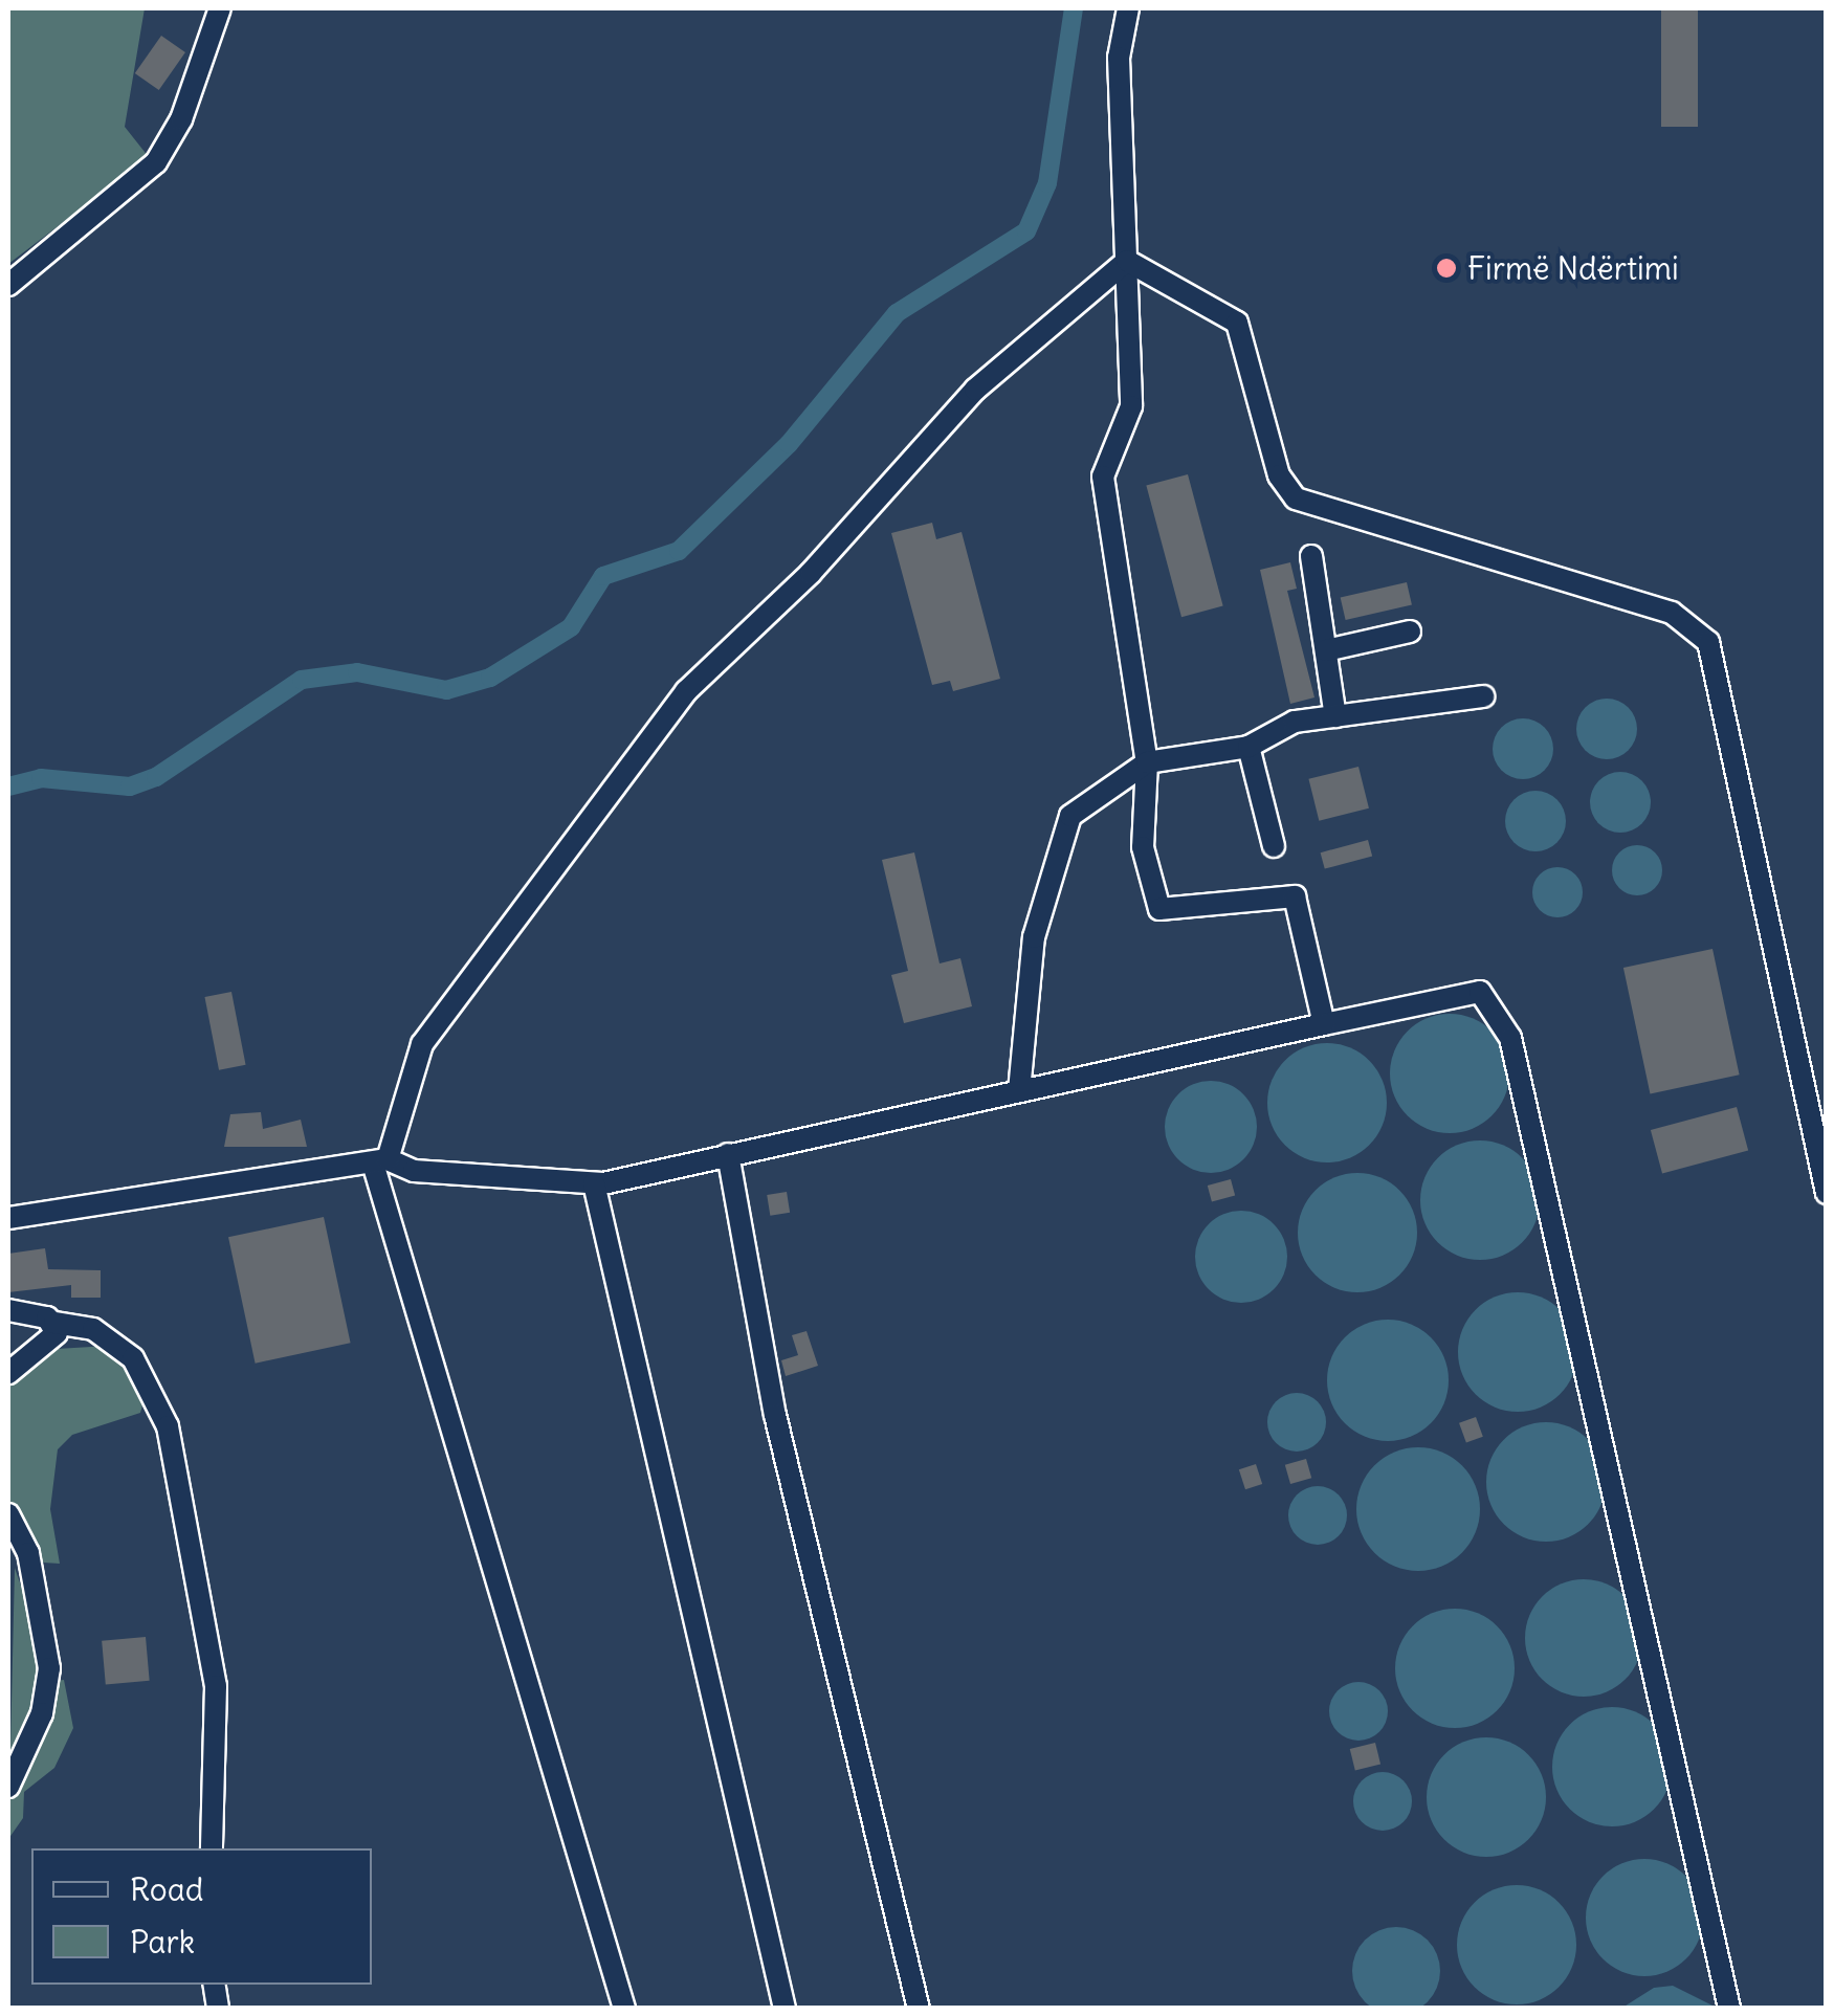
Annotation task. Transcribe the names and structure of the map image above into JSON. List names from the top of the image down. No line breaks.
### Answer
{"places":["Firmë Ndërtimi"],"legend":["Road","Park"]}
